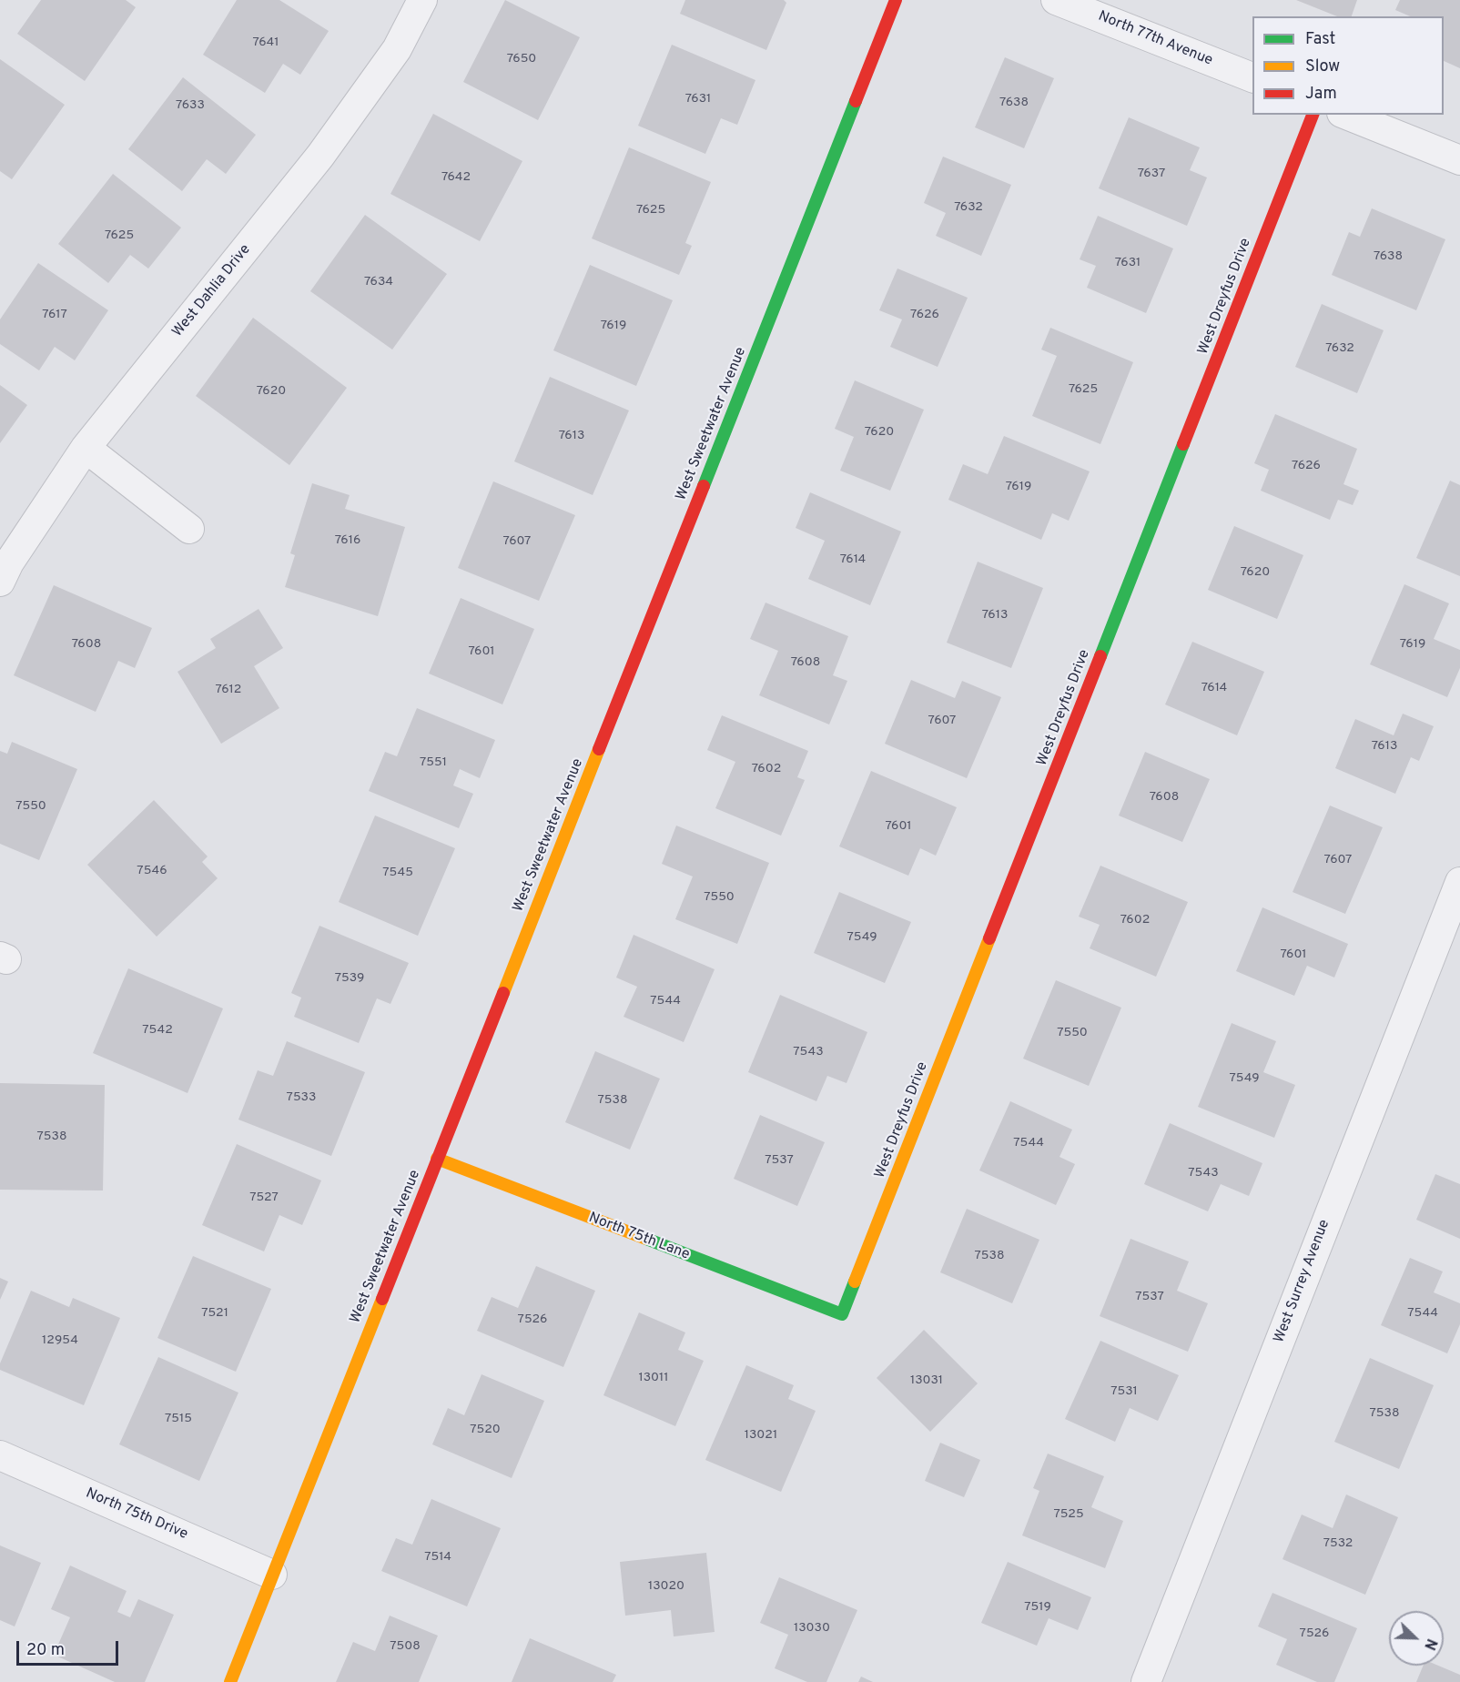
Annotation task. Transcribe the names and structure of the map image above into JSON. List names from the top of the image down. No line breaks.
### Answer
{"streets":{"street":["North 77th Avenue","West Dahlia Drive","West Dreyfus Drive","West Sweetwater Avenue","North 75th Lane","West Surrey Avenue","North 75th Drive"]},"crossings":[["West Dreyfus Drive","North 75th Lane"],["West Sweetwater Avenue","North 75th Lane"],["West Sweetwater Avenue","North 75th Drive"]],"house_numbers":["7641","7650","7631","7638","7633","7637","7642","7632","7625","7625","7638","7631","7634","7617","7626","7619","7632","7625","7620","7620","7613","7626","7619","7616","7607","7614","7620","7613","7608","7619","7601","7608","7614","7612","7607","7613","7551","7602","7608","7550","7601","7607","7546","7545","7550","7602","7549","7601","7539","7544","7542","7550","7543","7549","7533","7538","7538","7544","7537","7543","7527","7538","7537","7521","7544","7526","12954","13011","13031","7531","7538","7515","7520","13021","7525","7532","7514","13020","7519","13030","7526","7508"],"legend":["Fast","Slow","Jam"],"scale_bar":"20 m","north":"bottom right"}
